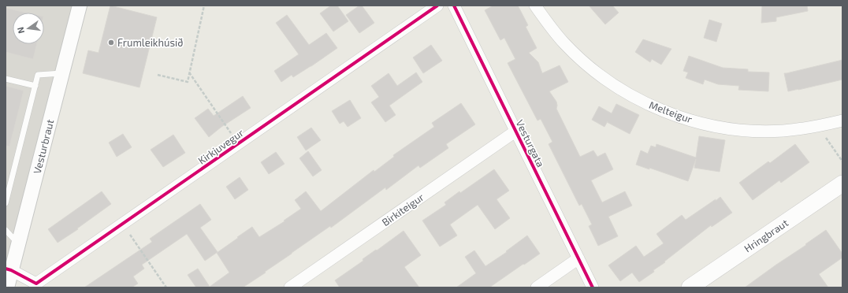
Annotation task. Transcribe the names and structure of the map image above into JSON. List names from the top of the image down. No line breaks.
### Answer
{"streets":{"main road":["Hringbraut"],"street":["Melteigur","Vesturgata","Vesturbraut","Kirkjuvegur","Birkiteigur"]},"crossings":[["Vesturgata","Birkiteigur"],["Vesturbraut","Kirkjuvegur"]],"places":["Frumleikhúsið"],"north":"left"}
